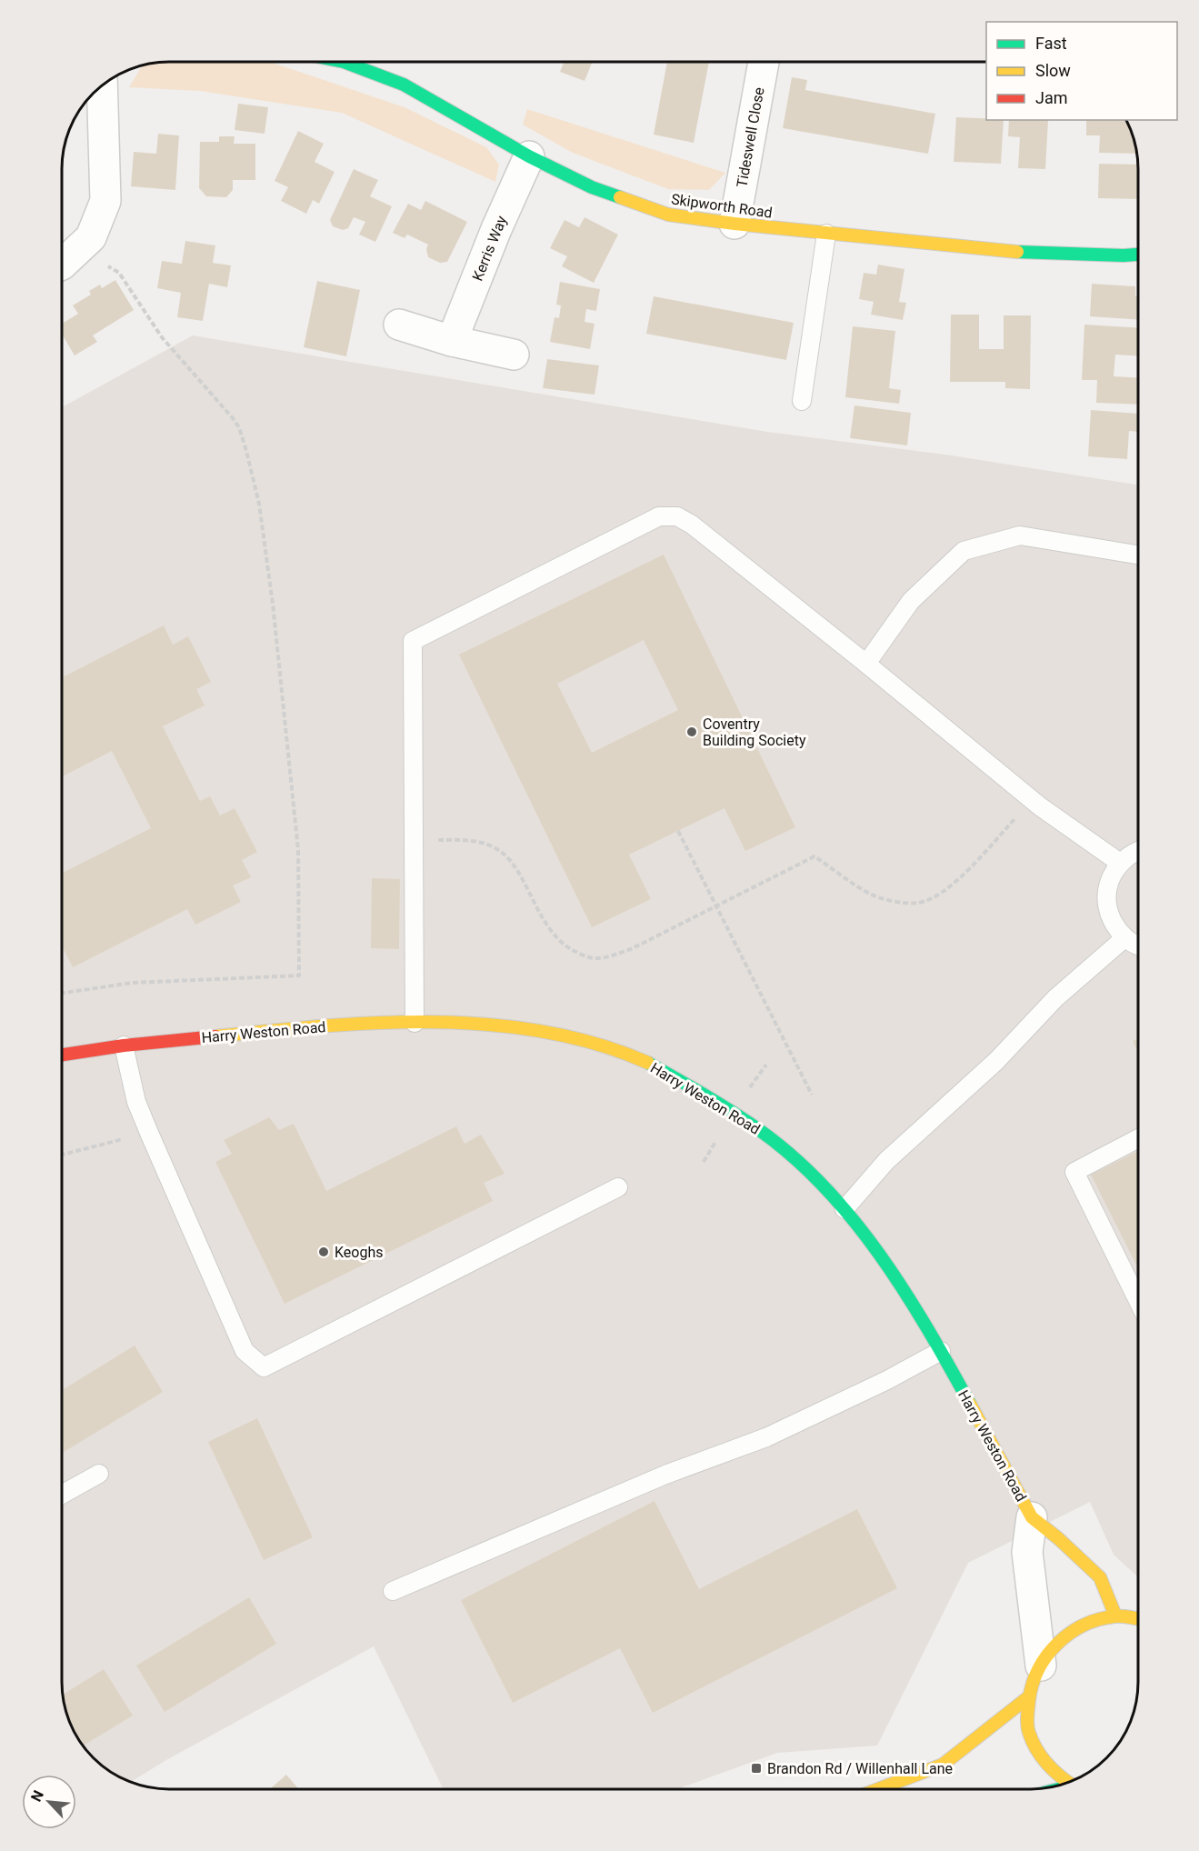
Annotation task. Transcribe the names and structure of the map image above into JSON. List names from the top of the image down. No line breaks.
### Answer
{"streets":{"street":["Tideswell Close","Skipworth Road","Kerris Way","Harry Weston Road"]},"crossings":[["Tideswell Close","Skipworth Road"],["Skipworth Road","Kerris Way"]],"places":{"other":["Coventry Building Society","Keoghs"],"transit":["Brandon Rd / Willenhall Lane"]},"legend":["Fast","Slow","Jam"],"north":"top left"}
